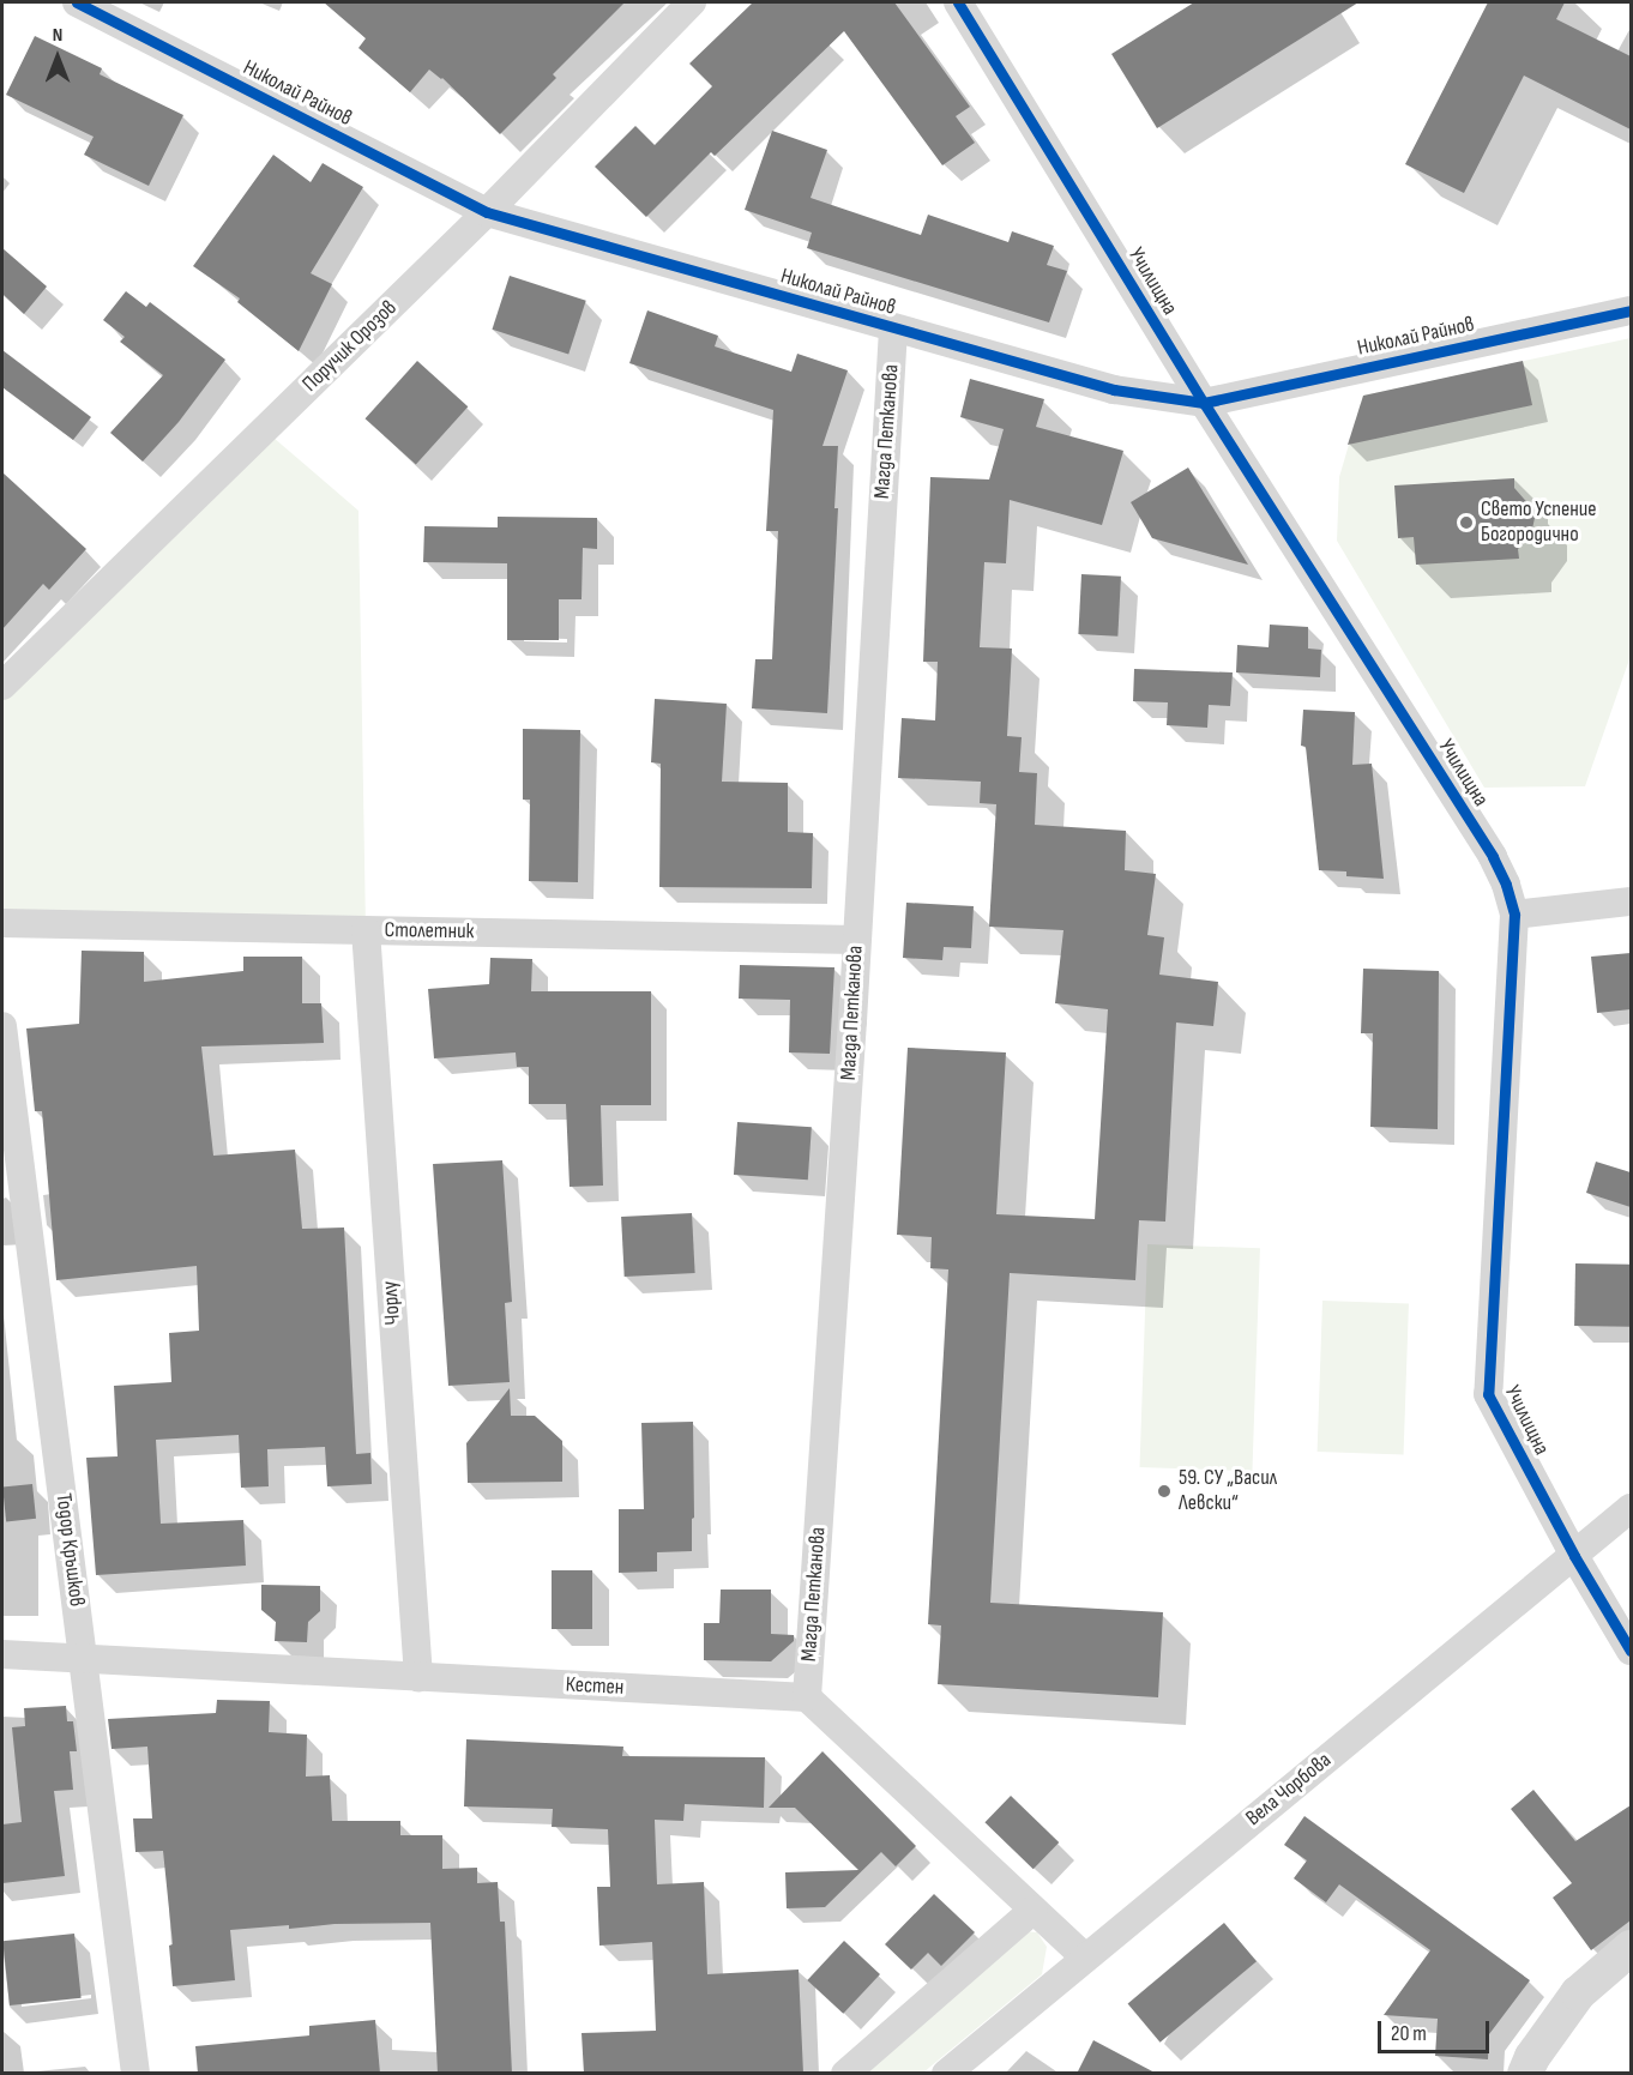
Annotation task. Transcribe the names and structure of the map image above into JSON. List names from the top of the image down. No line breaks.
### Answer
{"streets":{"street":["Николай Райнов","Училищна","Поручик Орозов","Магда Петканова","Столетник","Чорлу","Тодор Кръшков","Кестен","Вела Чорбова"]},"crossings":[["Николай Райнов","Училищна"],["Николай Райнов","Поручик Орозов"],["Николай Райнов","Магда Петканова"],["Училищна","Вела Чорбова"],["Магда Петканова","Столетник"],["Магда Петканова","Кестен"],["Столетник","Чорлу"],["Чорлу","Кестен"],["Тодор Кръшков","Кестен"]],"places":["Свето Успение Богородично","59. СУ „Васил Левски“"],"scale_bar":"20 m","north":"top"}
